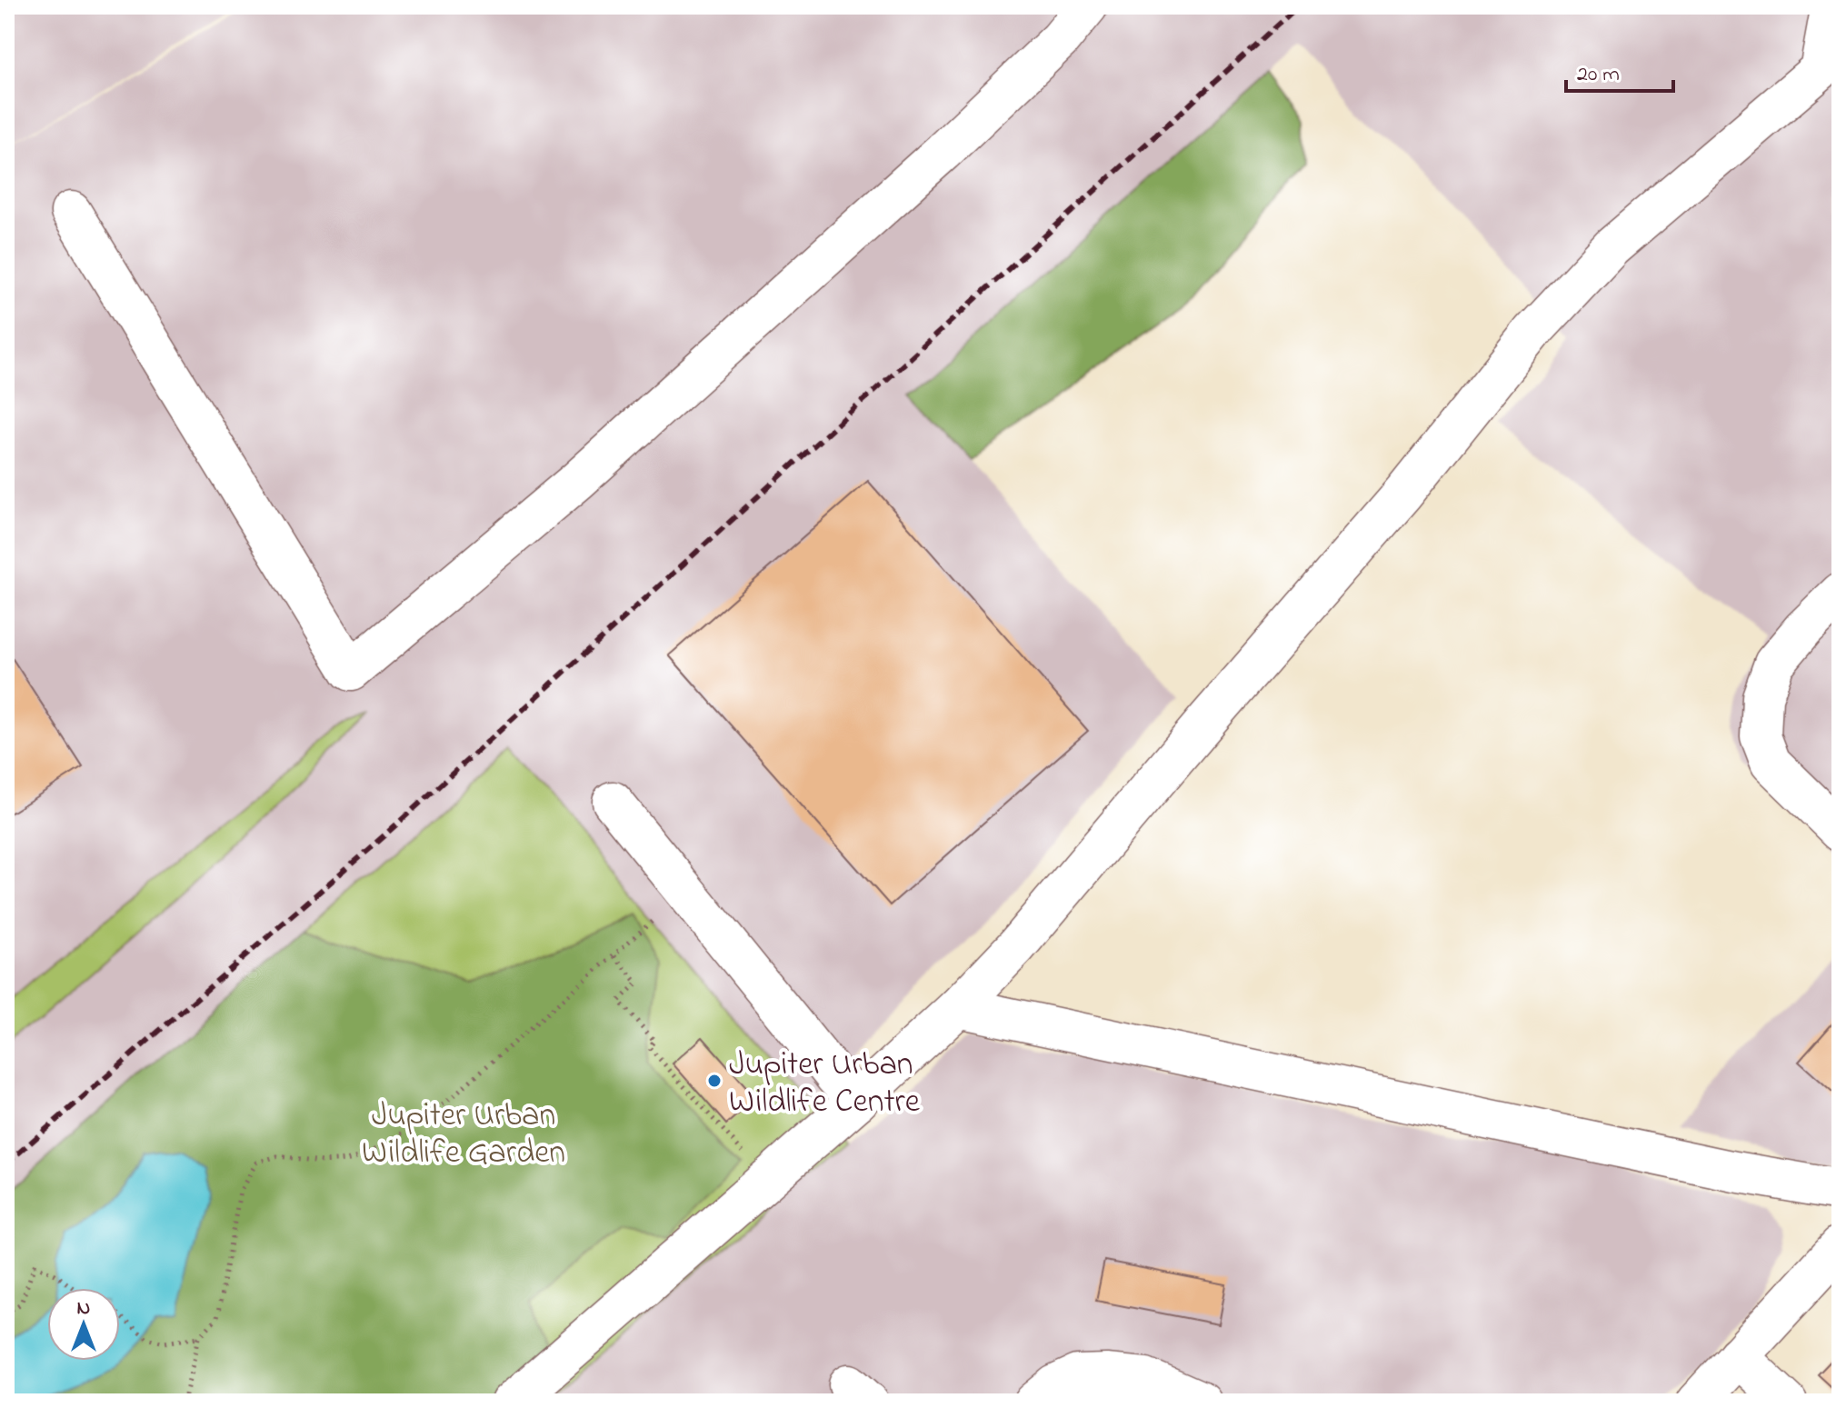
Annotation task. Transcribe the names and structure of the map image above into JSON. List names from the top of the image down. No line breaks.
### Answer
{"parks":["Jupiter Urban Wildlife Garden"],"places":["Jupiter Urban Wildlife Centre"],"scale_bar":"20 m","north":"top"}
